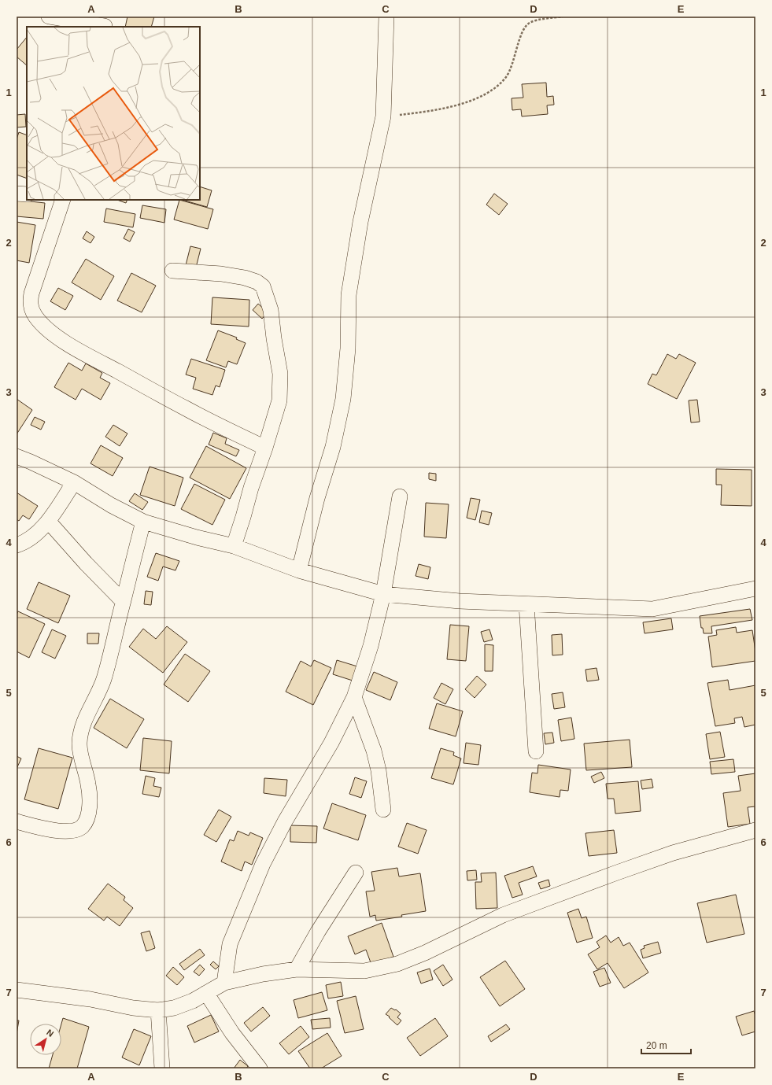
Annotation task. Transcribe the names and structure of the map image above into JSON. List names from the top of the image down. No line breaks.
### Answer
{"scale_bar":"20 m","north":"top right","grid":{"columns":["A","B","C","D","E"],"rows":["1","2","3","4","5","6","7"]}}
